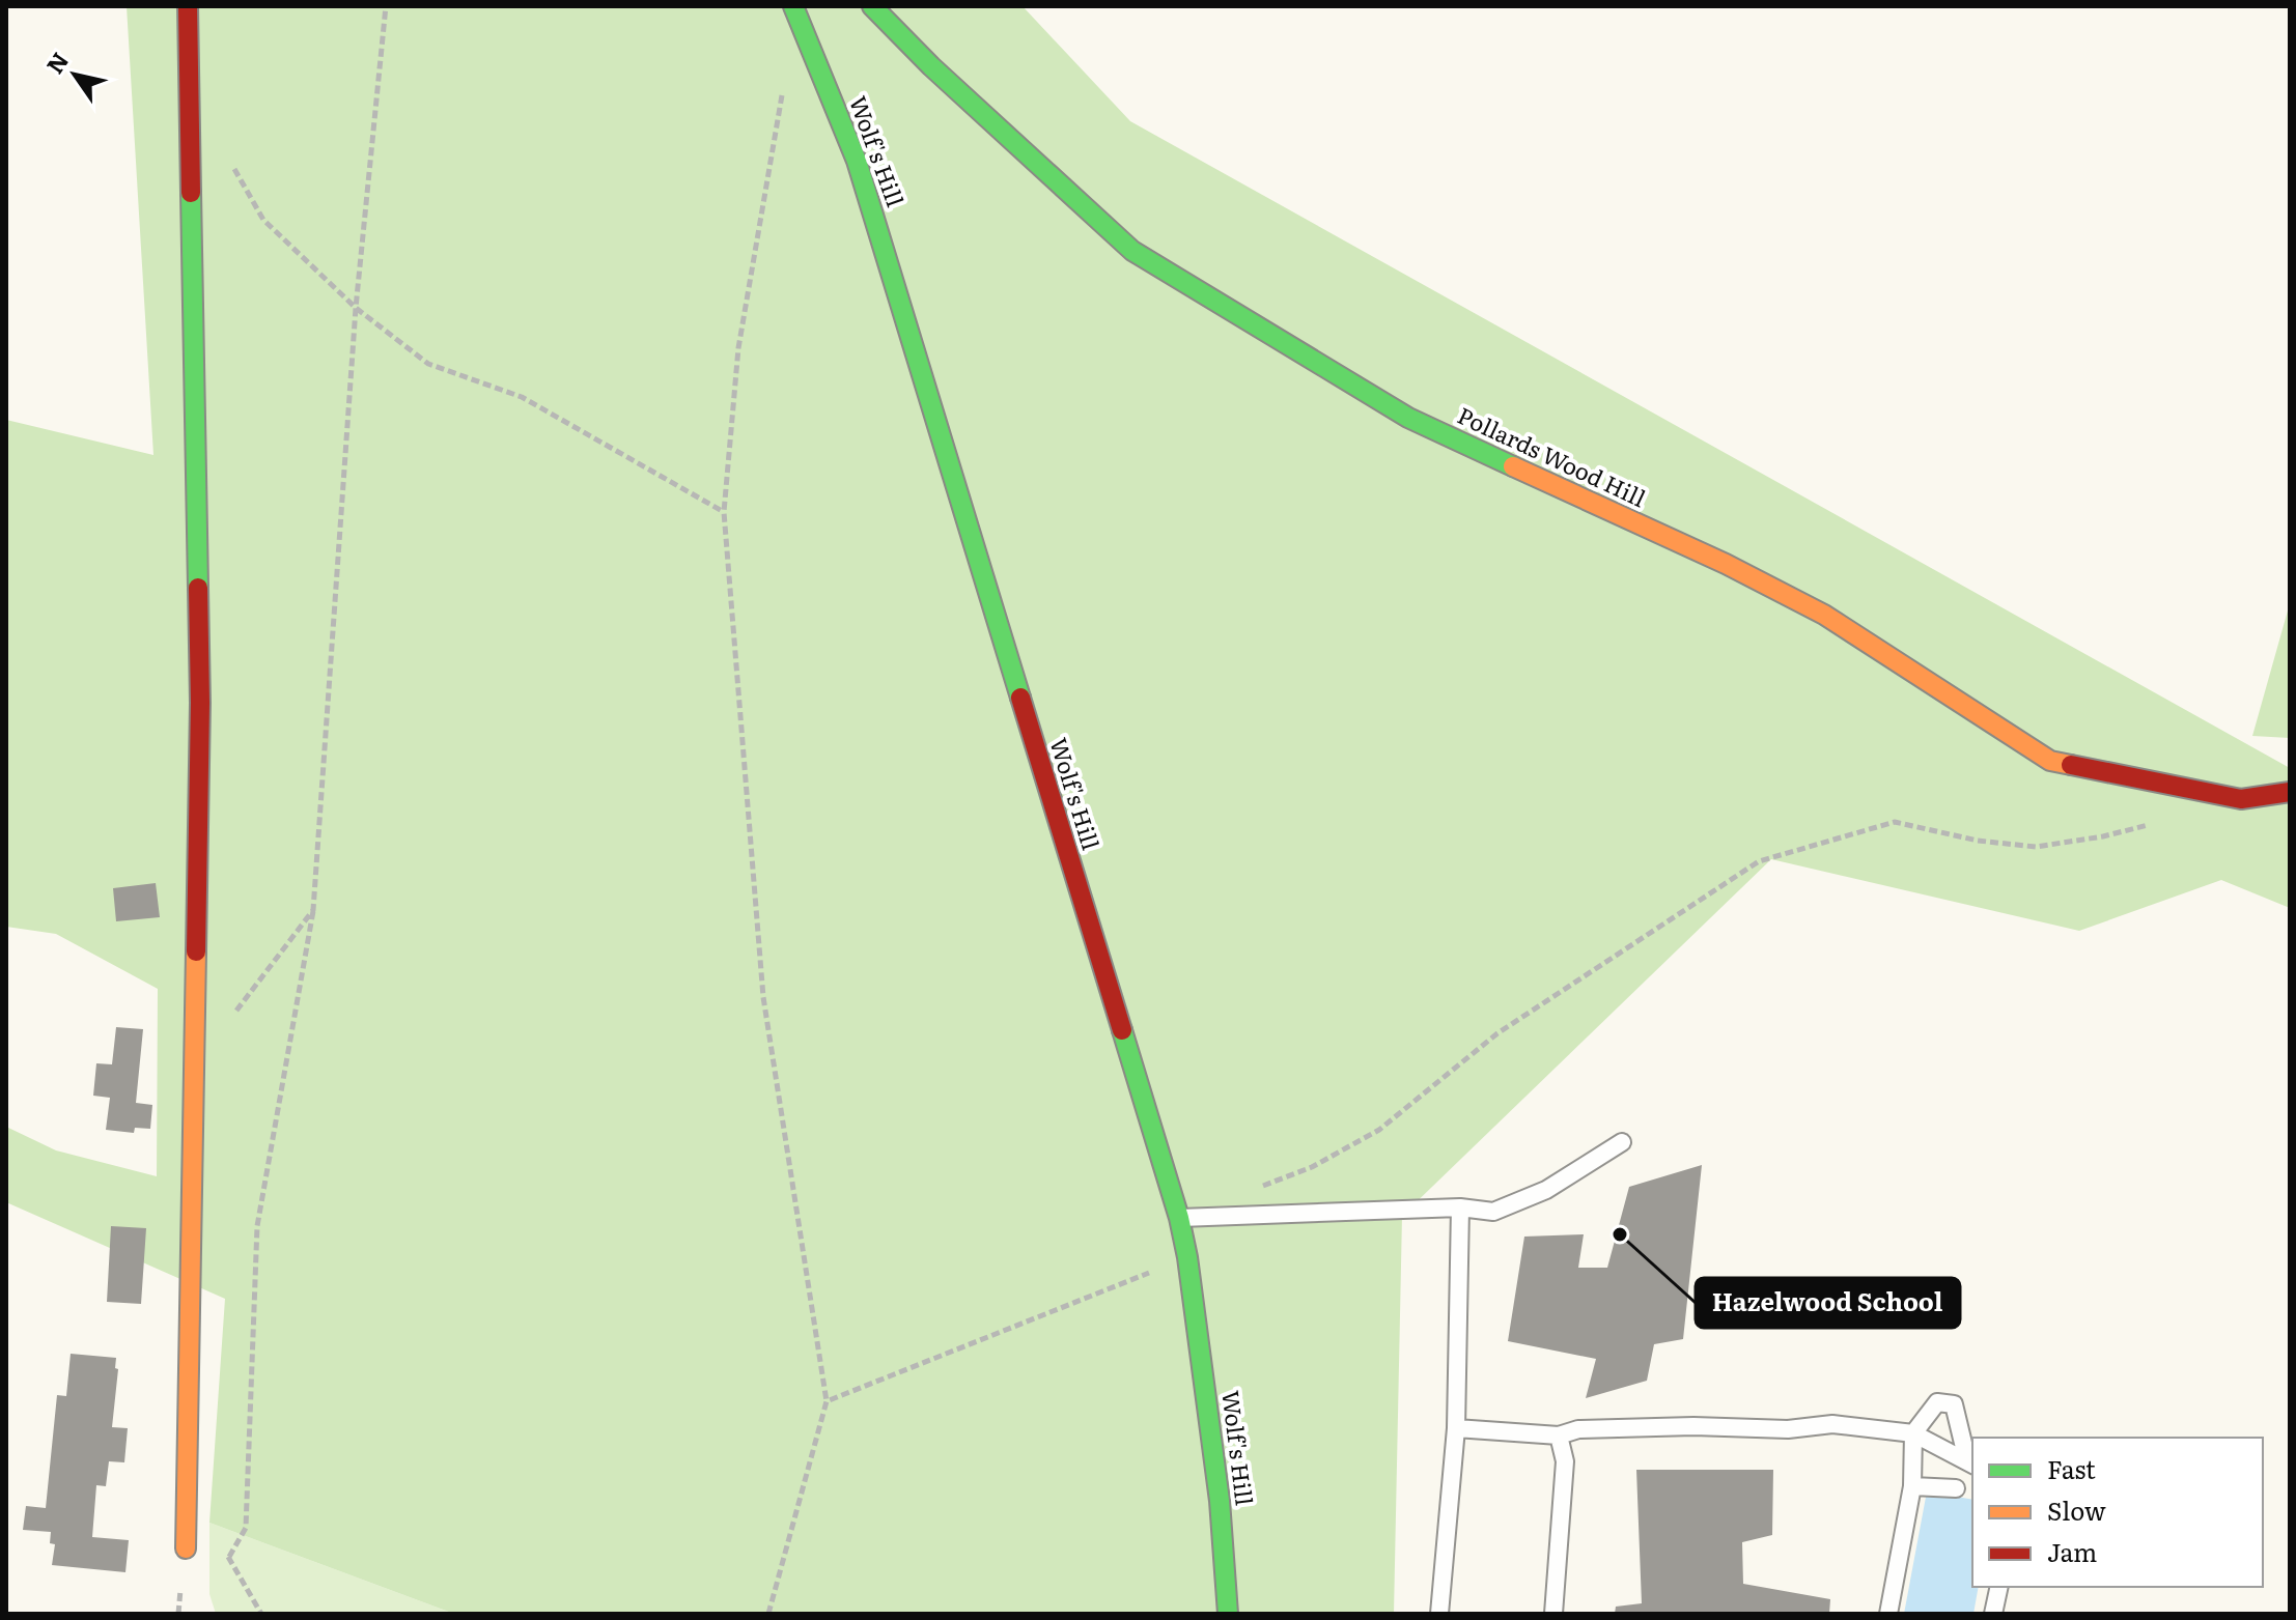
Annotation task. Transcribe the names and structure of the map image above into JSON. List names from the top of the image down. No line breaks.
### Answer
{"streets":{"street":["Wolf's Hill","Pollards Wood Hill"]},"places":["Hazelwood School"],"legend":["Fast","Slow","Jam"],"north":"top left"}
